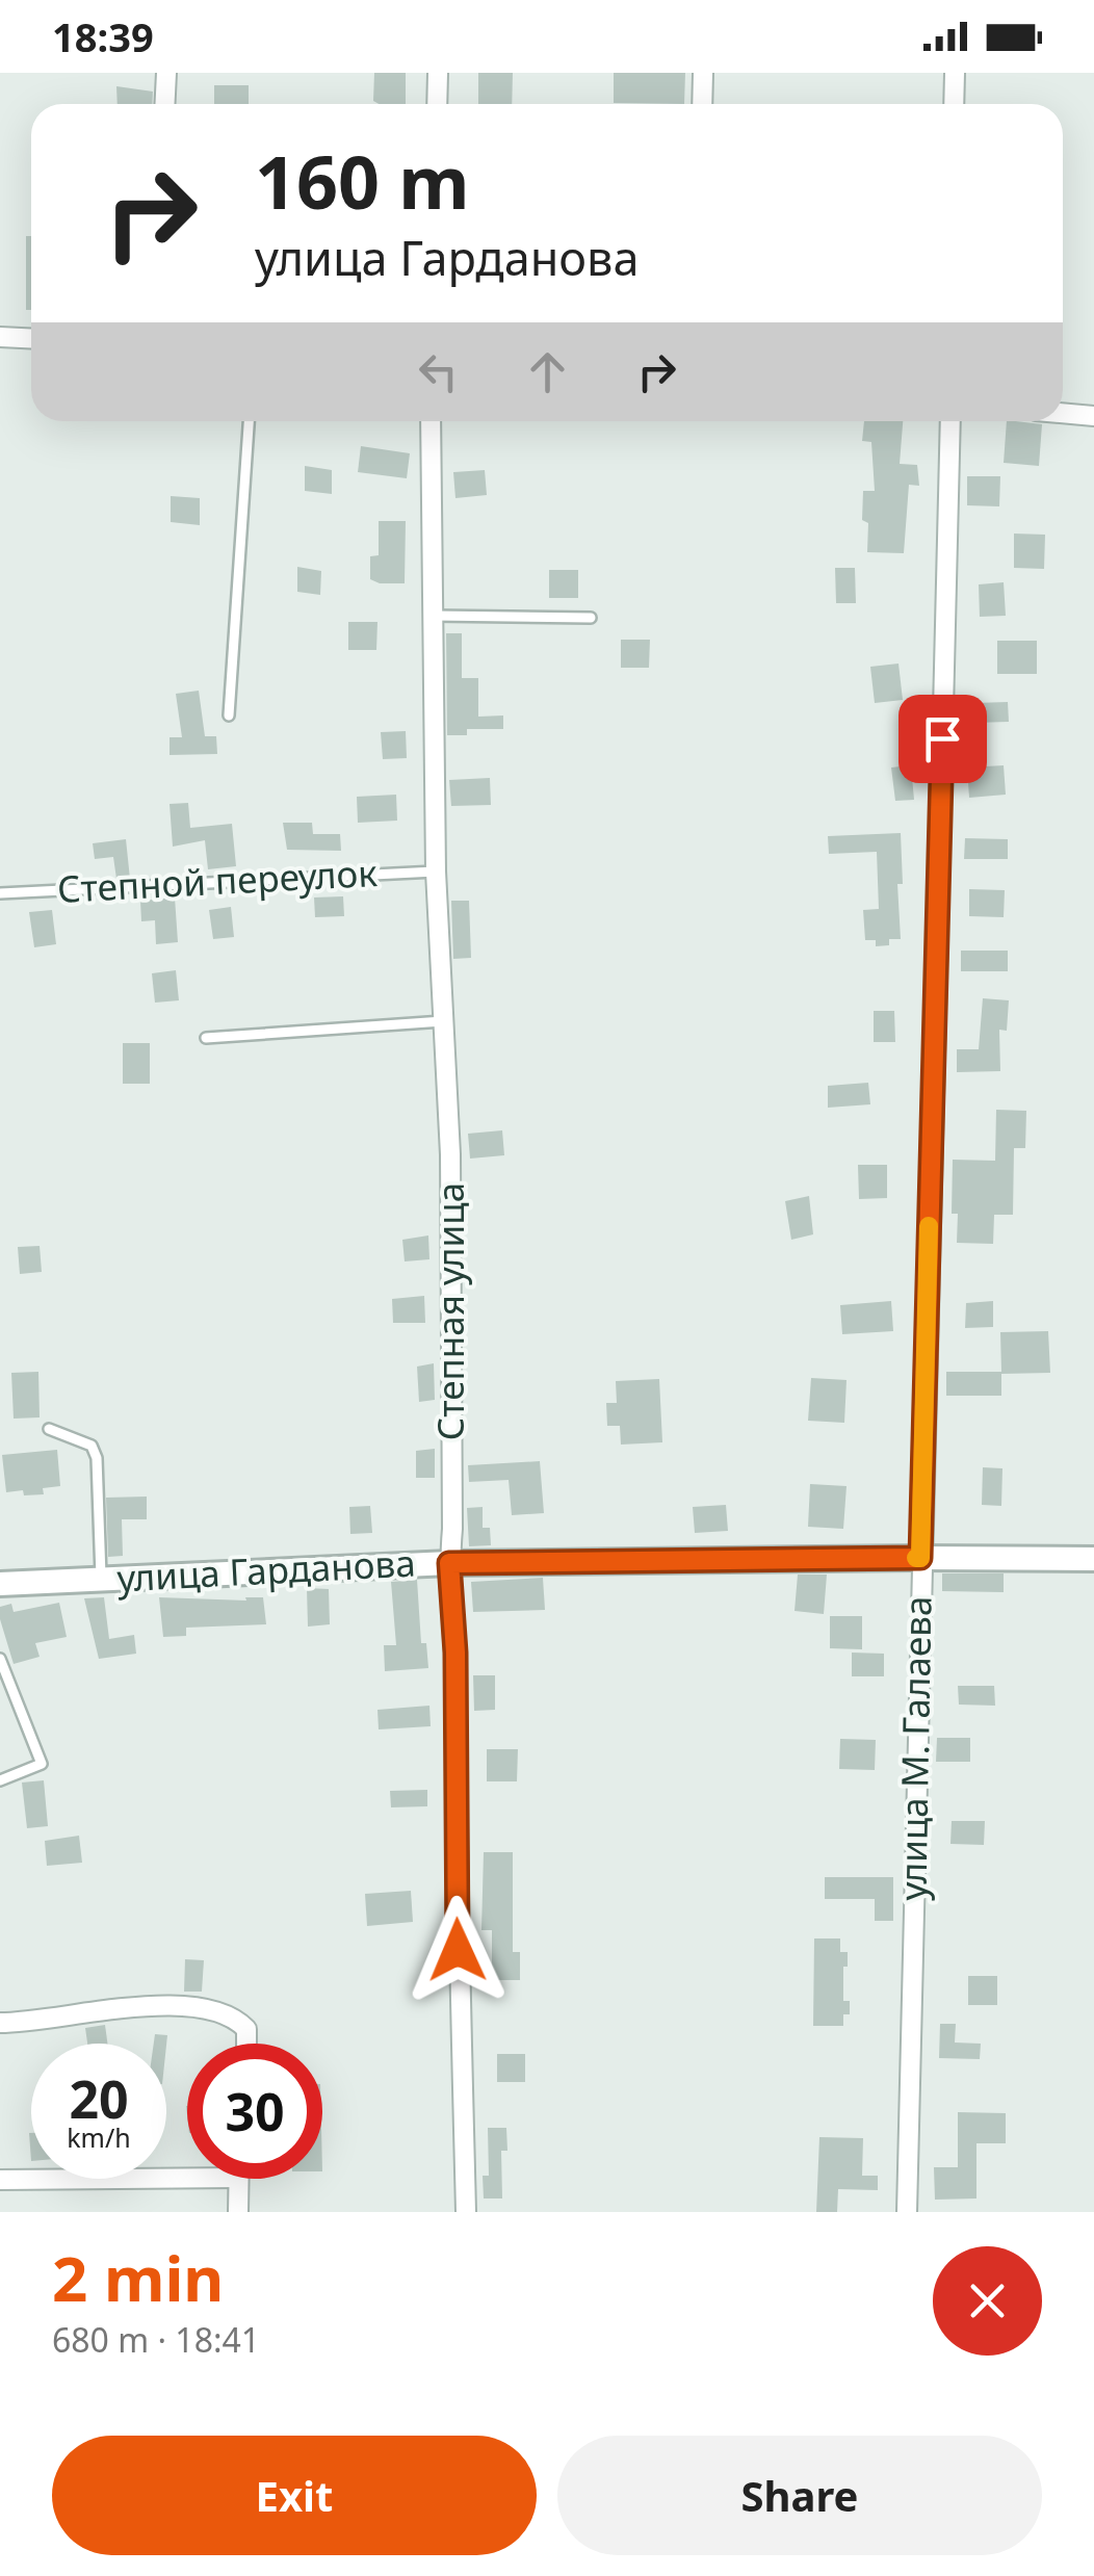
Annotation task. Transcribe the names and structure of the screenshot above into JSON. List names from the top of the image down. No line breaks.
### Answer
{"streets":{"street":["Степная улица","улица Гарданова","улица М. Галаева"],"lane":["Степной переулок"]},"crossings":[["Степной переулок","Степная улица"],["Степная улица","улица Гарданова"],["улица Гарданова","улица М. Галаева"]],"page":{"status":"18:39","turn":["160 m","улица Гарданова"],"speed":"20 km/h","limit":"30","heading":["2 min","680 m · 18:41"],"buttons":["Exit","Share"]}}
